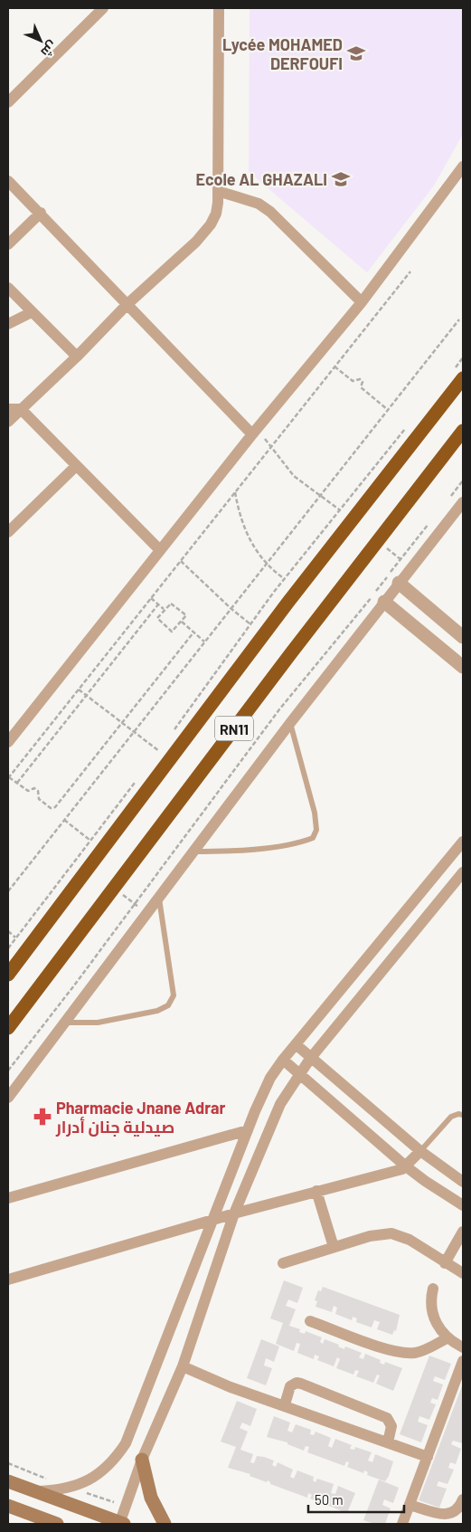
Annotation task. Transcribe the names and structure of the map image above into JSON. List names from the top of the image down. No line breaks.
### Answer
{"streets":{"highway":["RN11"]},"places":{"school or university":["Lycée MOHAMED DERFOUFI","Ecole AL GHAZALI"],"pharmacy":["Pharmacie Jnane Adrar صيدلية جنان أدرار"]},"scale_bar":"50 m","north":"bottom right"}
